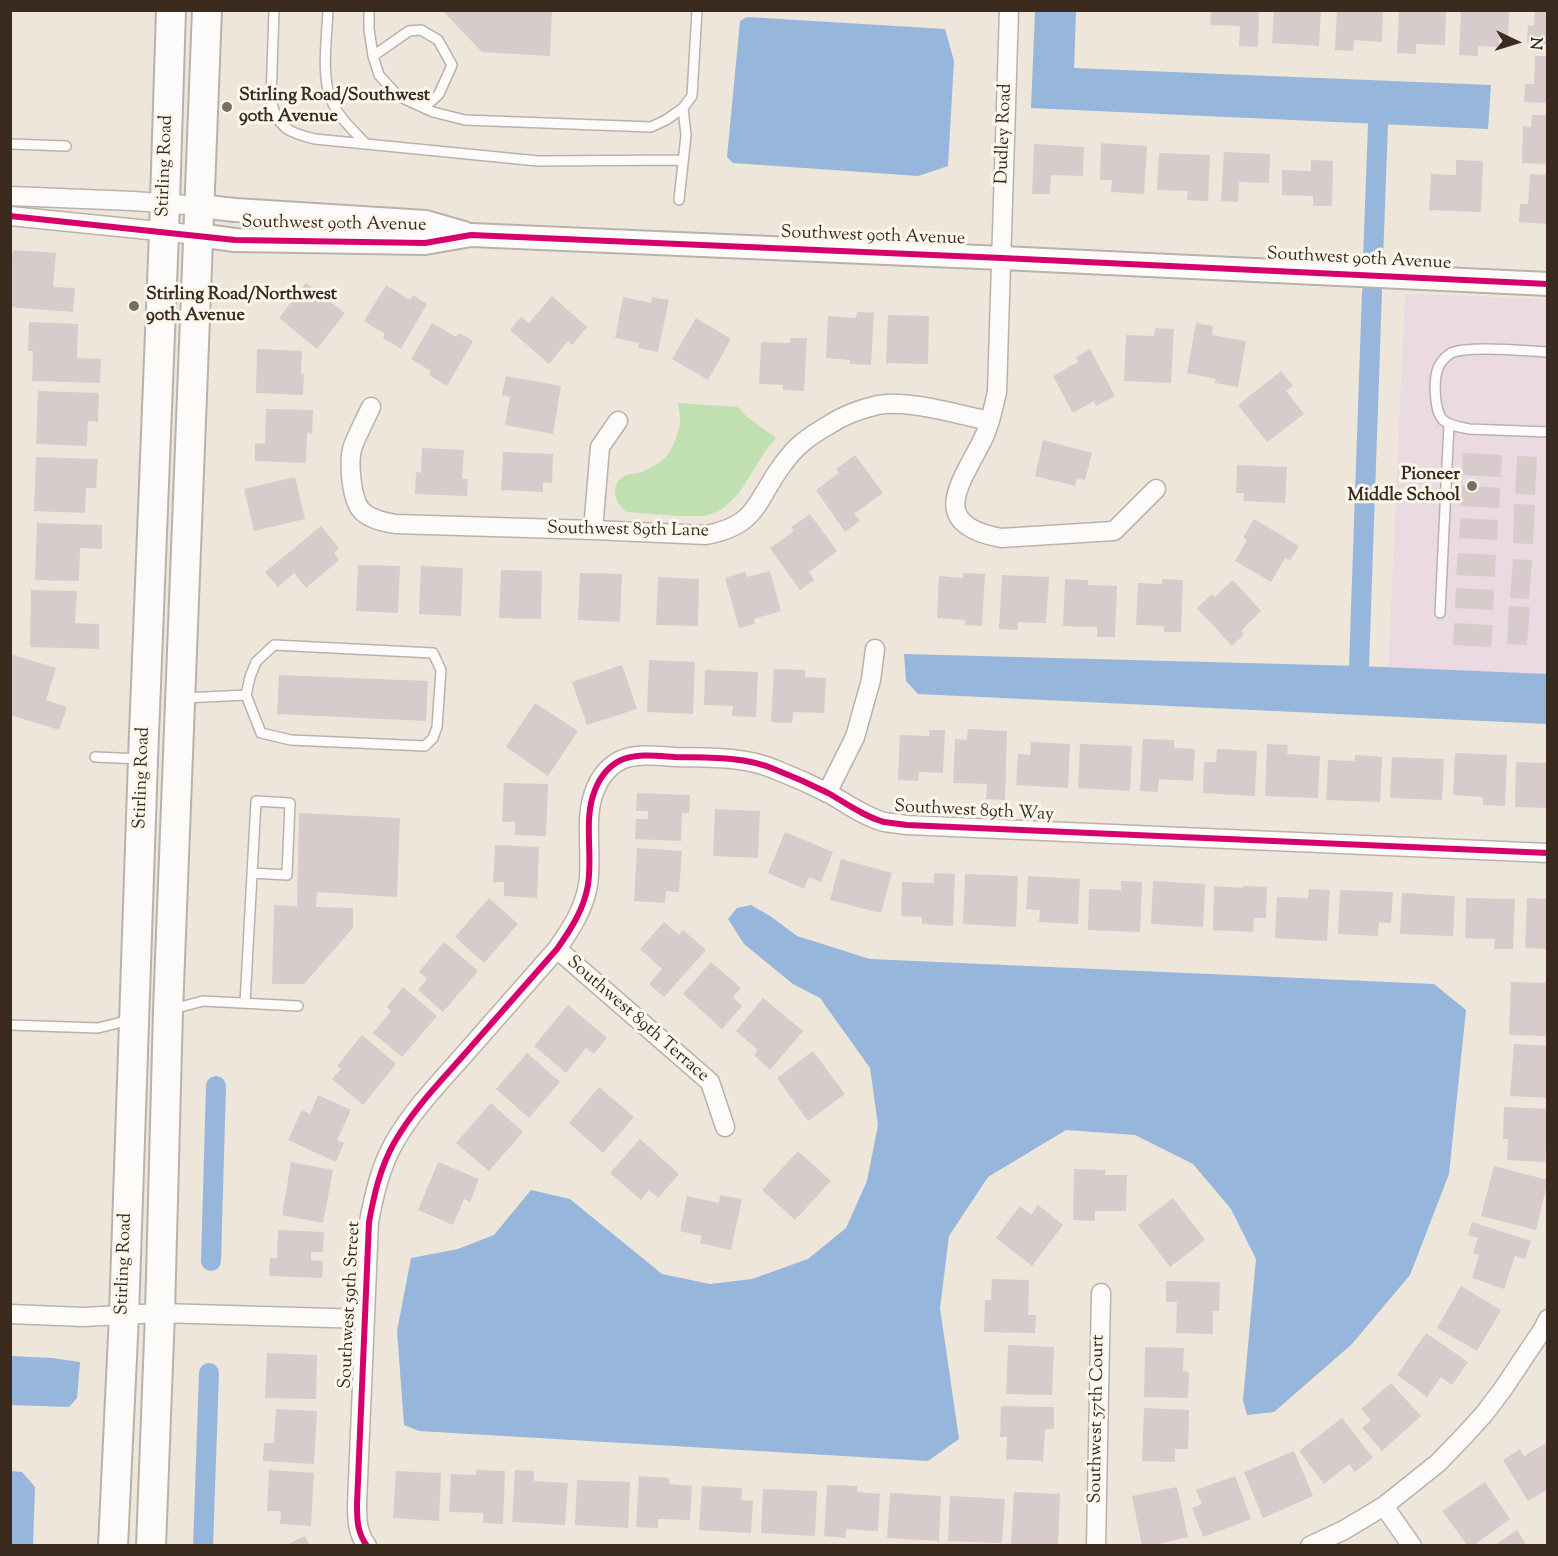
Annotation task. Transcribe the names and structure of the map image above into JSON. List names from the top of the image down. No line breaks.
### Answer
{"streets":{"main road":["Stirling Road"],"street":["Dudley Road","Southwest 90th Avenue","Southwest 89th Lane","Southwest 89th Way","Southwest 89th Terrace","Southwest 59th Street","Southwest 57th Court"]},"crossings":[["Dudley Road","Southwest 90th Avenue"],["Dudley Road","Southwest 89th Lane"],["Stirling Road","Southwest 90th Avenue"],["Southwest 89th Way","Southwest 89th Terrace"],["Southwest 89th Way","Southwest 59th Street"],["Southwest 89th Terrace","Southwest 59th Street"]],"places":["Stirling Road/Southwest 90th Avenue","Stirling Road/Northwest 90th Avenue","Pioneer Middle School"],"north":"right"}
